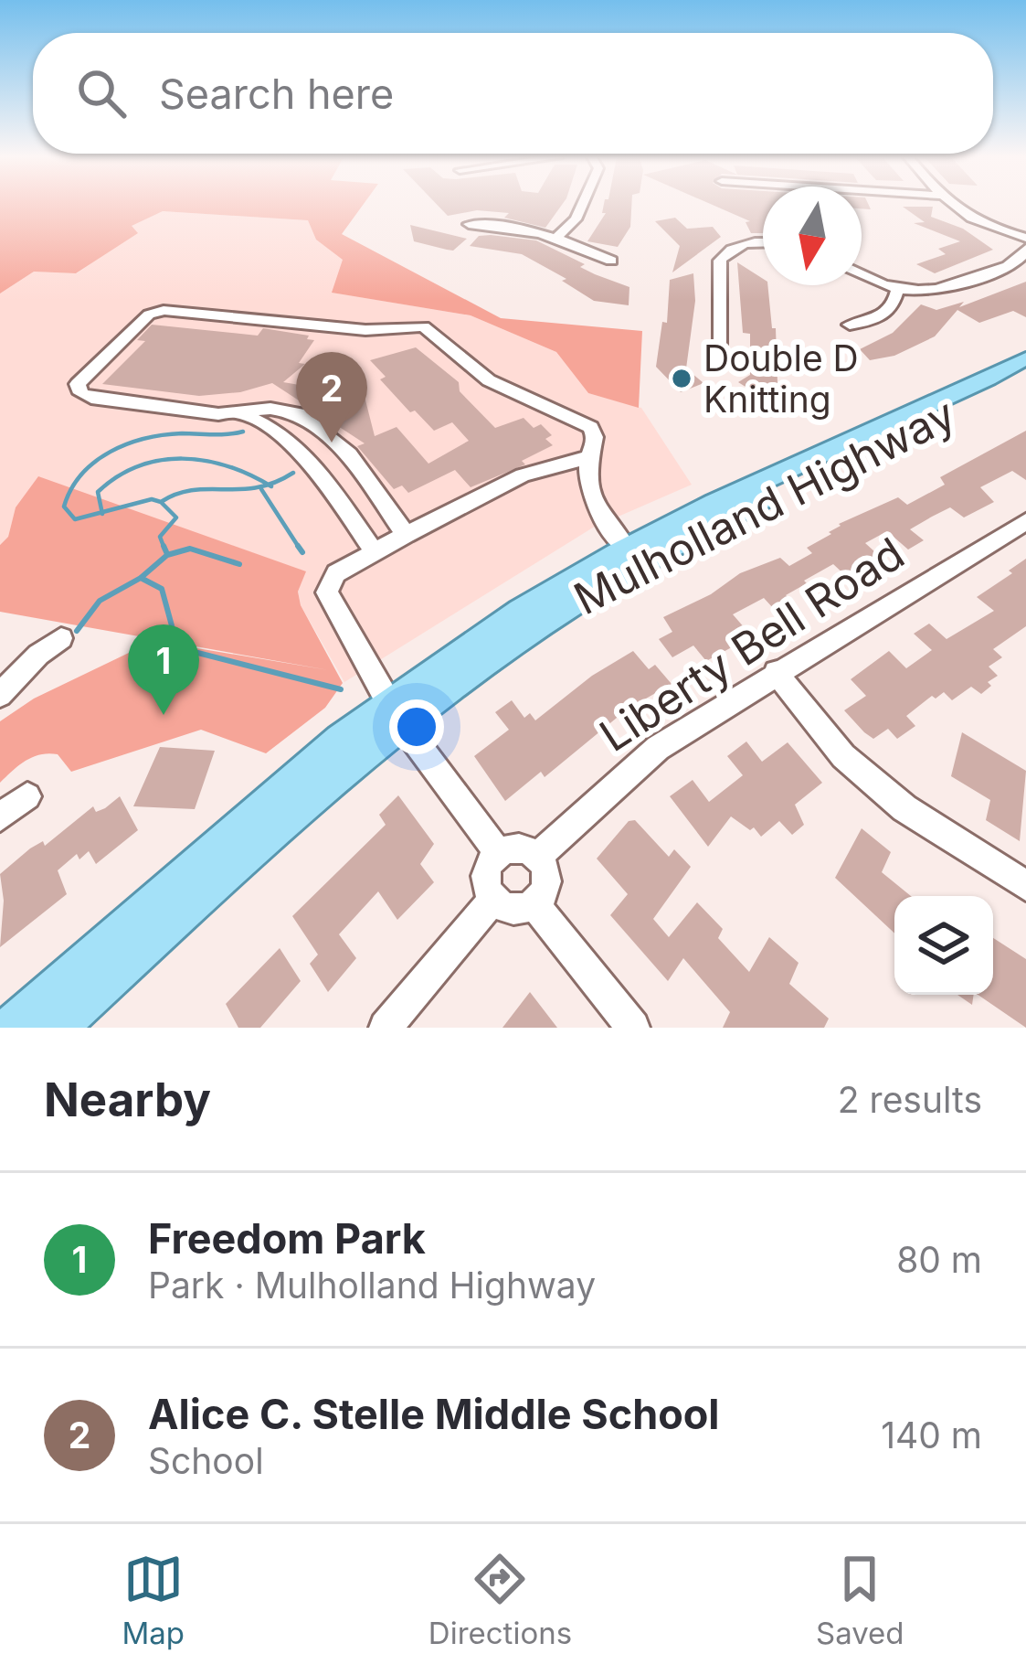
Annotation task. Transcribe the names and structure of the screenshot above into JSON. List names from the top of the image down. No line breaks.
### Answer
{"streets":{"main road":["Mulholland Highway"],"street":["Liberty Bell Road"]},"places":["Double D Knitting"],"north":"bottom","page":{"search":"Search here","pins":["2","1"],"heading":["Nearby","2 results"],"list":[{"mark":"1","name":"Freedom Park","note":"Park · Mulholland Highway","value":"80 m"},{"mark":"2","name":"Alice C. Stelle Middle School","note":"School","value":"140 m"}],"nav":["Map","Directions","Saved"]}}
